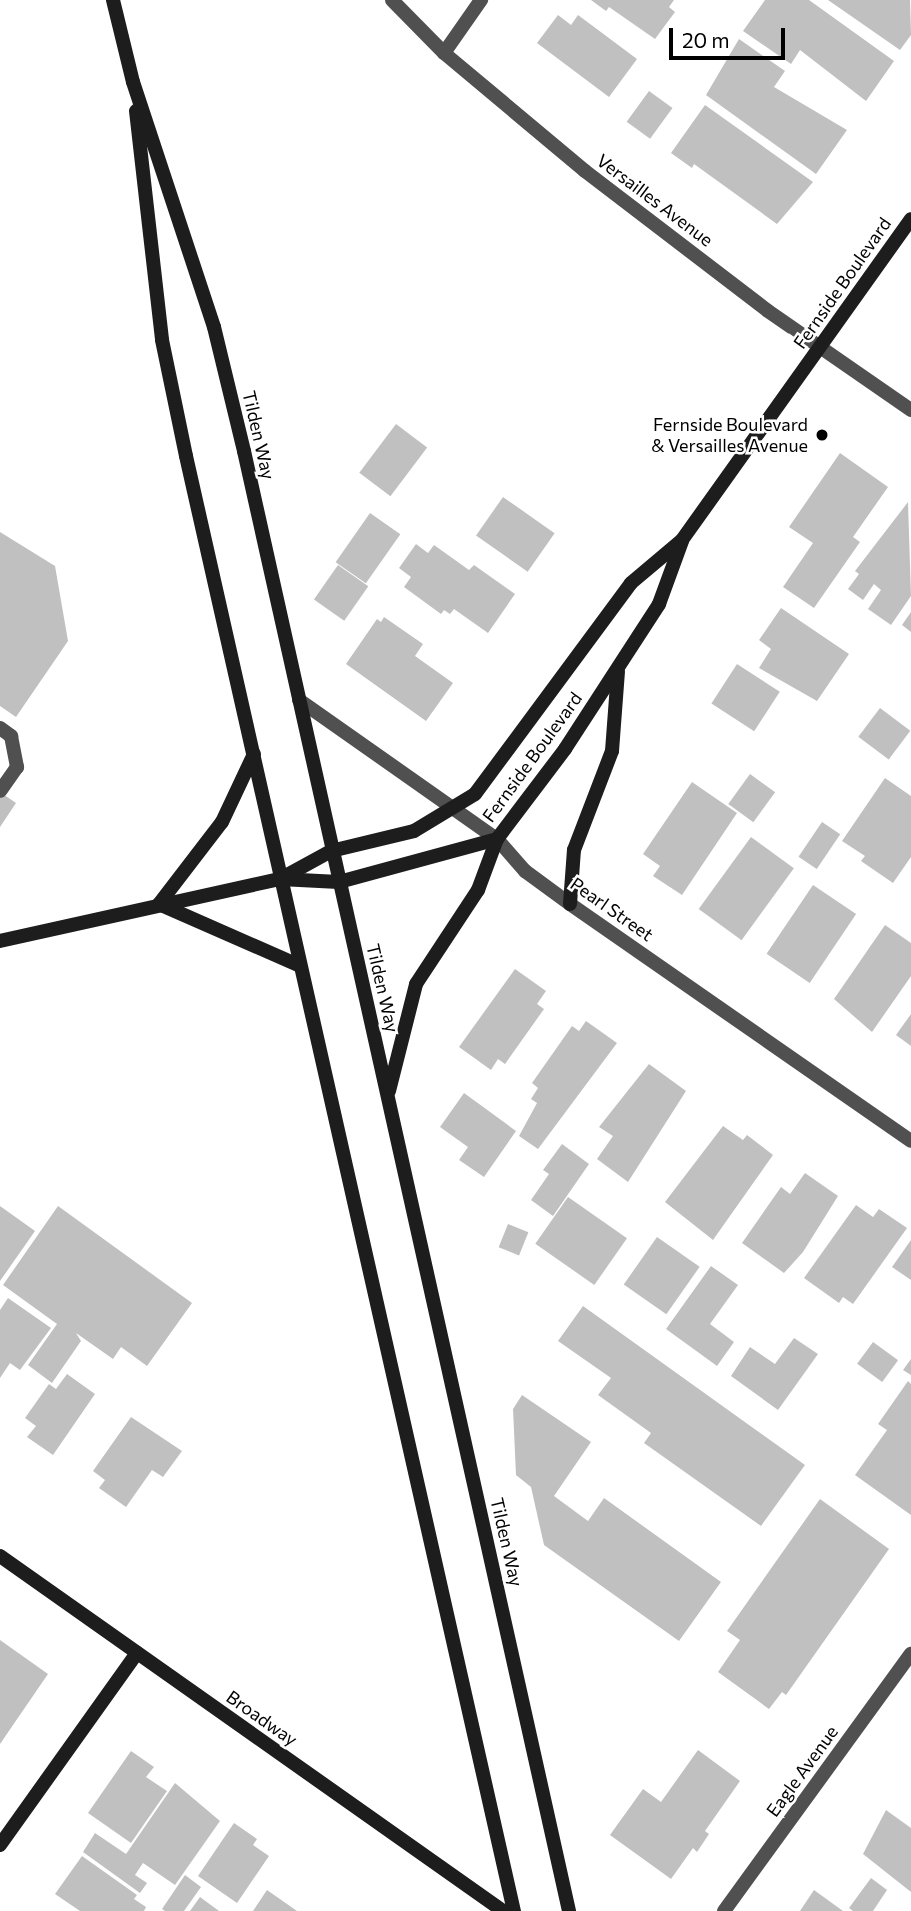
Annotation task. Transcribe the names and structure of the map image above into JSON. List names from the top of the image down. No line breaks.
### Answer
{"streets":{"main road":["Fernside Boulevard","Tilden Way","Broadway"],"street":["Versailles Avenue","Pearl Street","Eagle Avenue"]},"crossings":[["Versailles Avenue","Fernside Boulevard"],["Fernside Boulevard","Tilden Way"],["Fernside Boulevard","Pearl Street"],["Tilden Way","Pearl Street"]],"places":["Fernside Boulevard & Versailles Avenue"],"scale_bar":"20 m"}
